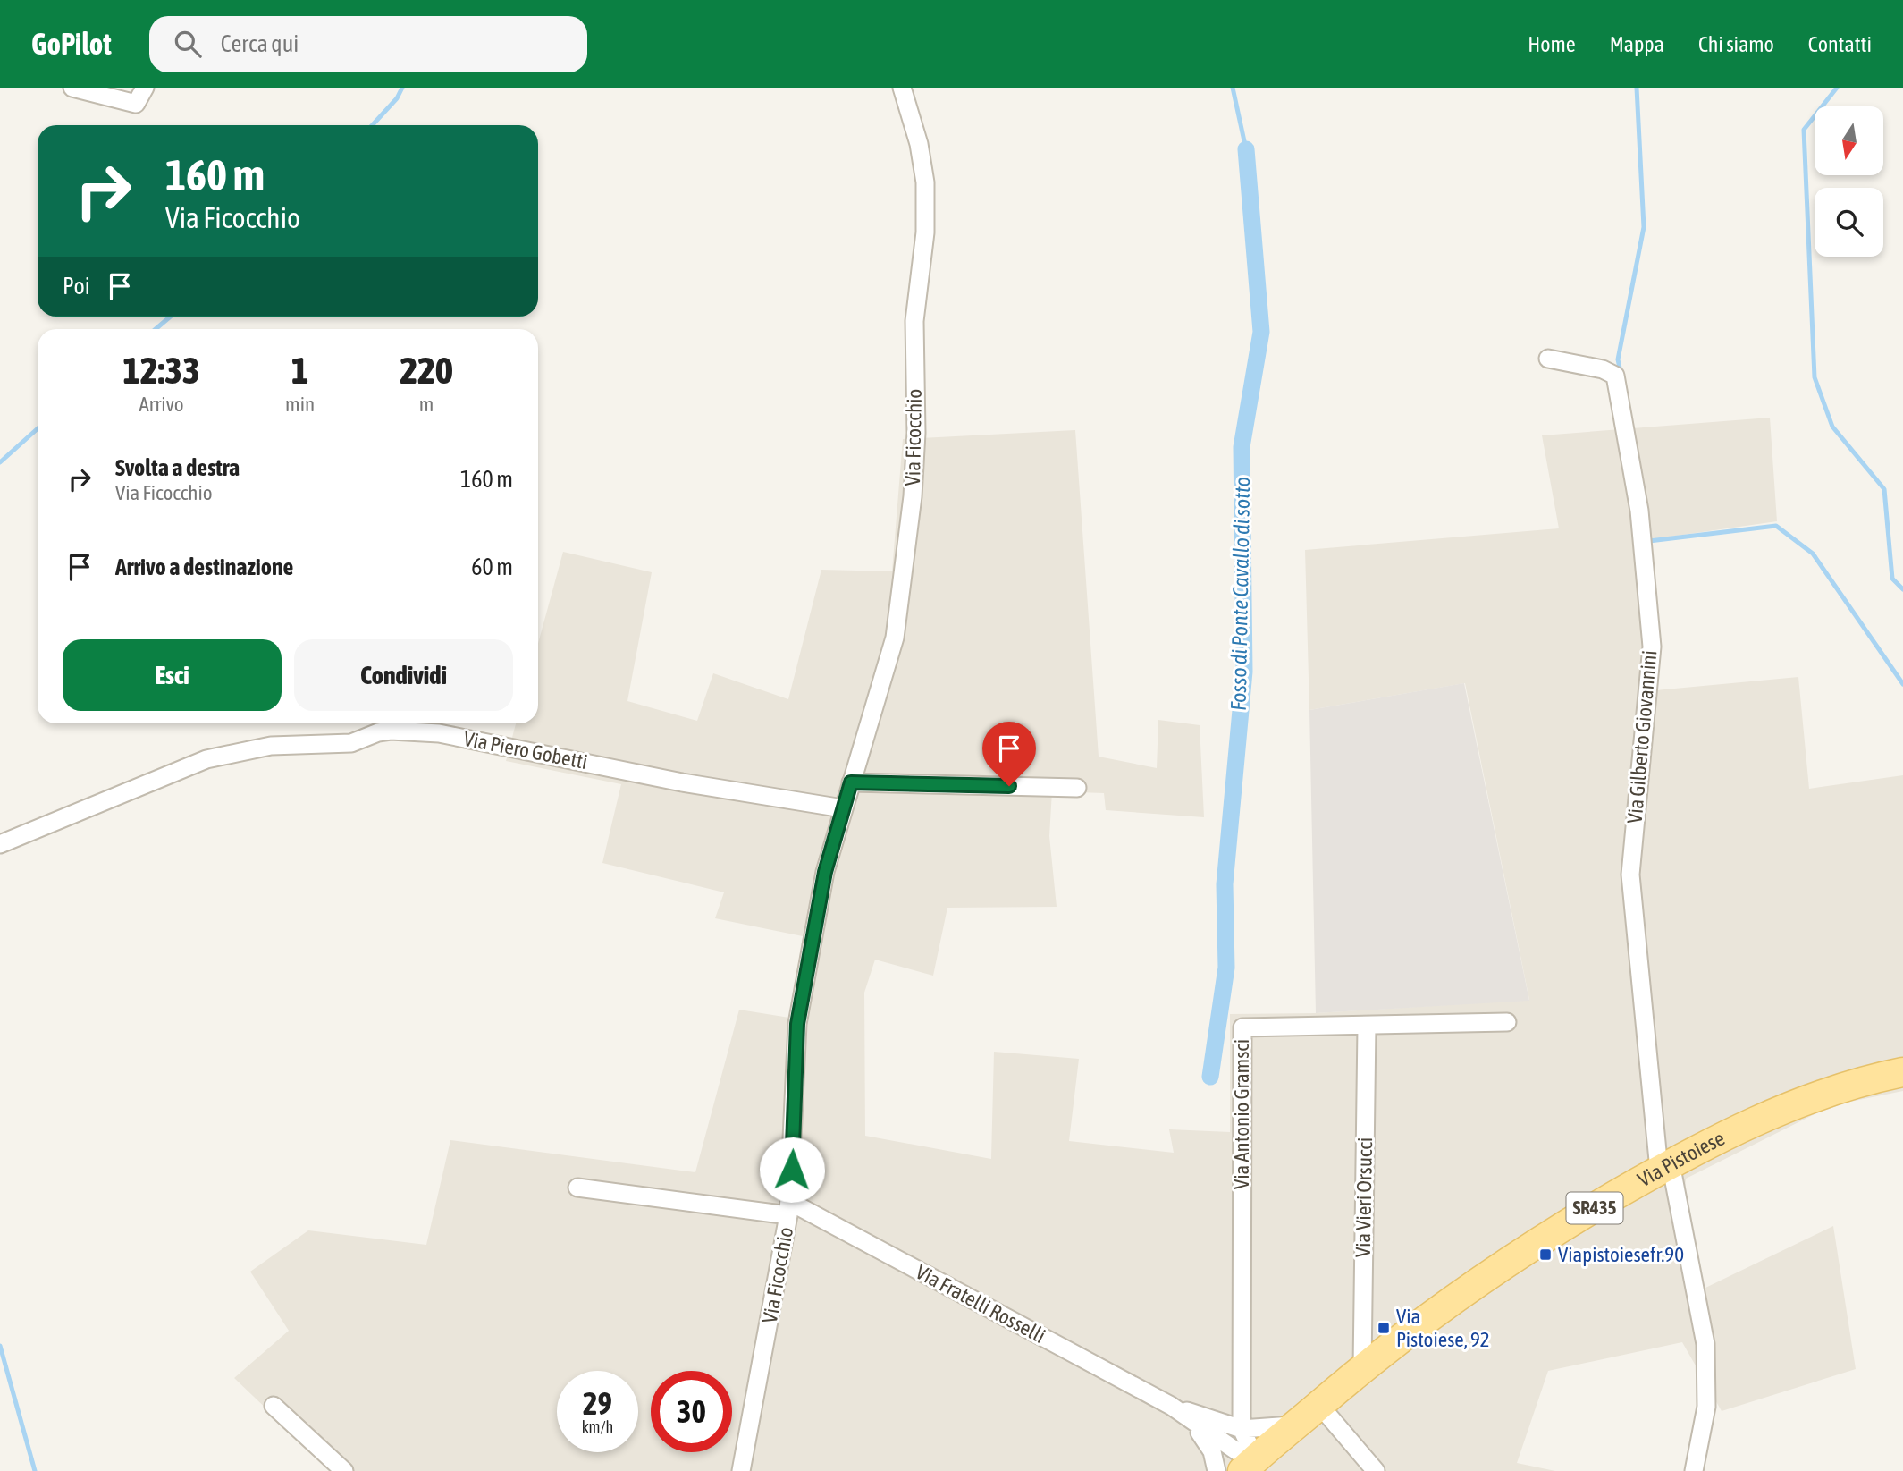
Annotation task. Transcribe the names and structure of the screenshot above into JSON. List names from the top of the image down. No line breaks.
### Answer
{"streets":{"main road":["Via Pistoiese","SR435"],"street":["Via Ficocchio","Via Gilberto Giovannini","Via Piero Gobetti","Via Antonio Gramsci","Via Vieri Orsucci","Via Fratelli Rosselli"]},"crossings":[["Via Ficocchio","Via Piero Gobetti"],["Via Ficocchio","Via Fratelli Rosselli"],["Via Gilberto Giovannini","Via Pistoiese"],["Via Antonio Gramsci","Via Vieri Orsucci"],["Via Antonio Gramsci","Via Fratelli Rosselli"],["Via Pistoiese","Via Vieri Orsucci"],["Via Pistoiese","Via Fratelli Rosselli"]],"water":["Fosso di Ponte Cavallo di sotto"],"places":{"transit":["Viapistoiesefr.90","Via Pistoiese, 92"]},"north":"bottom","page":{"header":"GoPilot","search":"Cerca qui","nav":["Home","Mappa","Chi siamo","Contatti"],"turn":["160 m","Via Ficocchio"],"then":"Poi","eta":["12:33","Arrivo","1","min","220","m"],"list":[{"name":"Svolta a destra","note":"Via Ficocchio","value":"160 m"},{"name":"Arrivo a destinazione","value":"60 m"}],"buttons":["Esci","Condividi"],"speed":"29 km/h","limit":"30"}}
